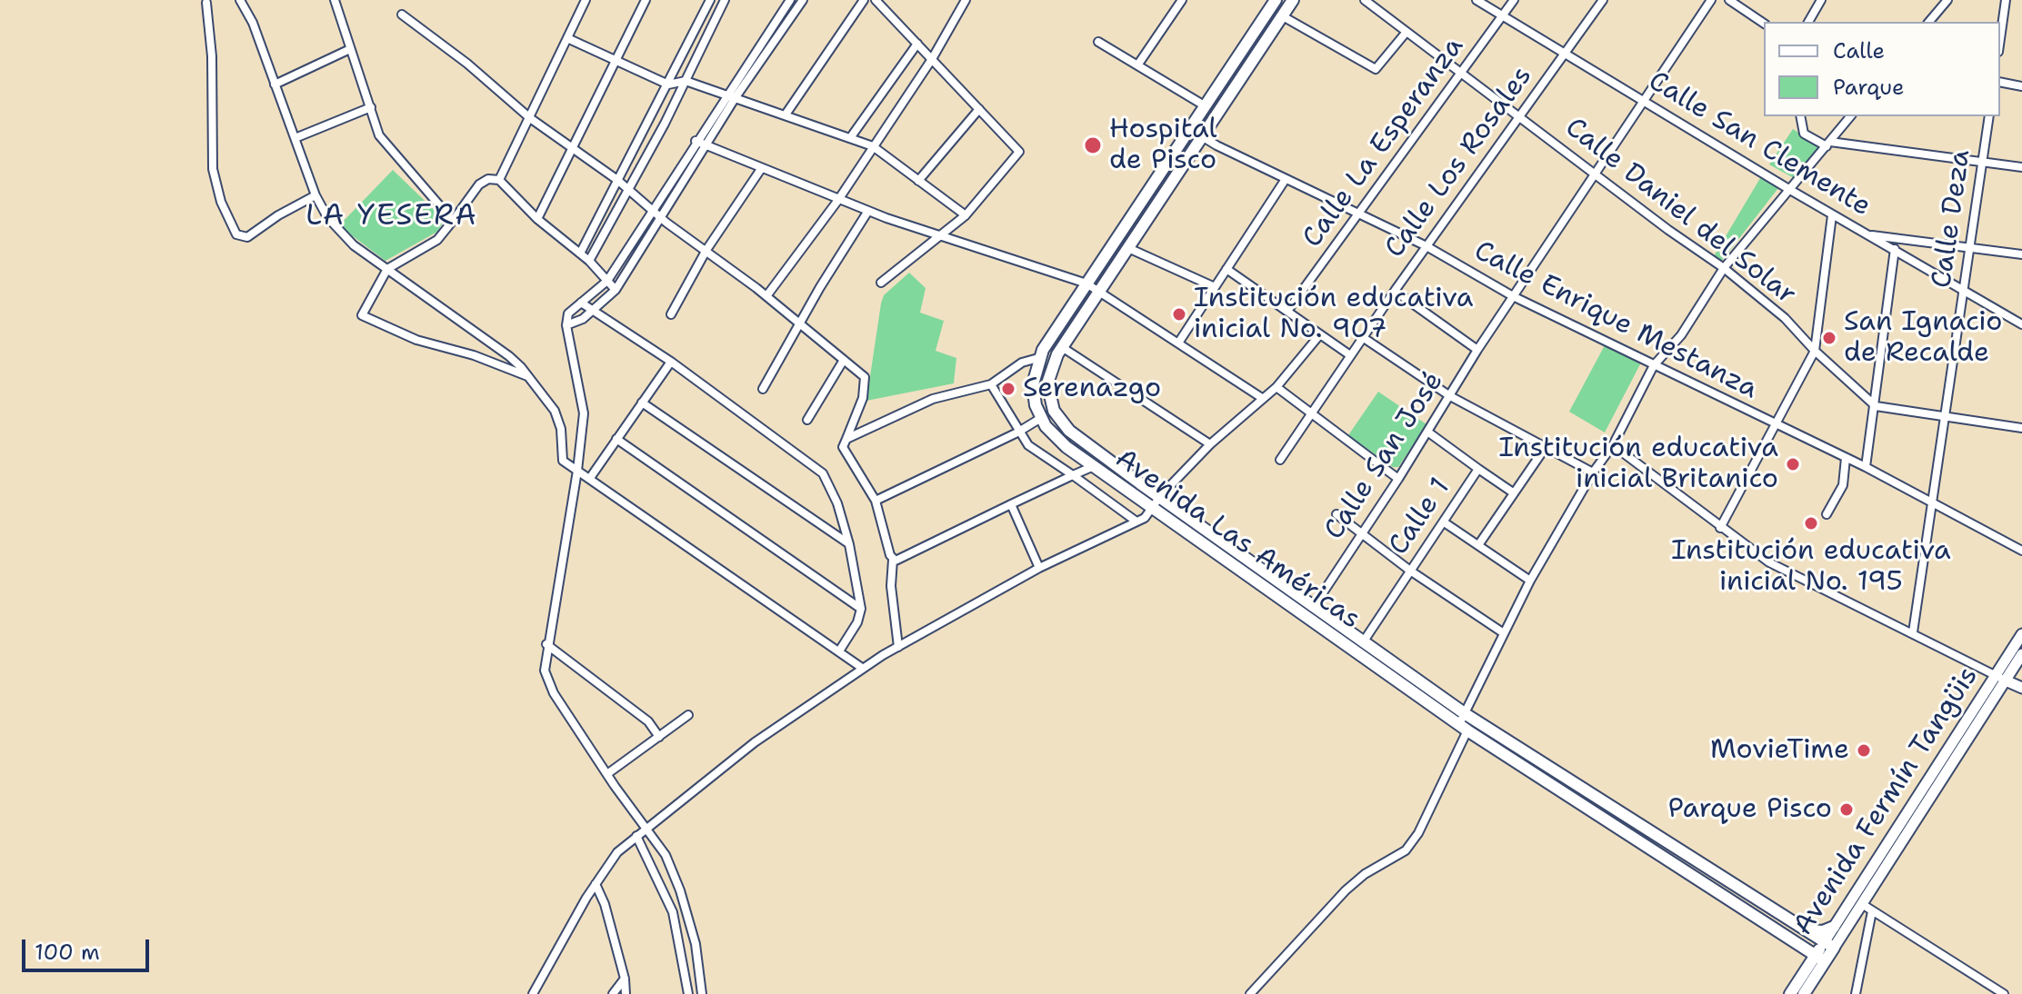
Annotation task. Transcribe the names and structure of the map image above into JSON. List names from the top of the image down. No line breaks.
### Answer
{"streets":{"main road":["Avenida Las Américas","Avenida Fermín Tangüis"],"street":["Calle La Esperanza","Calle San Clemente","Calle Los Rosales","Calle Daniel del Solar","Calle Deza","Calle Enrique Mestanza","Calle San José","Calle 1"]},"crossings":[["Calle La Esperanza","Calle San Clemente"],["Calle La Esperanza","Calle Daniel del Solar"],["Calle La Esperanza","Calle Enrique Mestanza"],["Calle San Clemente","Calle Los Rosales"],["Calle San Clemente","Calle Deza"],["Calle San Clemente","Calle San José"],["Calle Los Rosales","Calle Daniel del Solar"],["Calle Los Rosales","Calle Enrique Mestanza"],["Calle Daniel del Solar","Calle San José"],["Calle Deza","Calle Enrique Mestanza"],["Calle Enrique Mestanza","Calle San José"],["Calle Enrique Mestanza","Avenida Las Américas"],["Calle San José","Calle 1"],["Calle San José","Avenida Las Américas"],["Calle 1","Avenida Las Américas"],["Avenida Las Américas","Avenida Fermín Tangüis"]],"districts":["LA YESERA"],"places":["Hospital de Pisco","Institución educativa inicial No. 907","San Ignacio de Recalde","Serenazgo","Institución educativa inicial Britanico","Institución educativa inicial No. 195","MovieTime","Parque Pisco"],"legend":["Calle","Parque"],"scale_bar":"100 m"}
